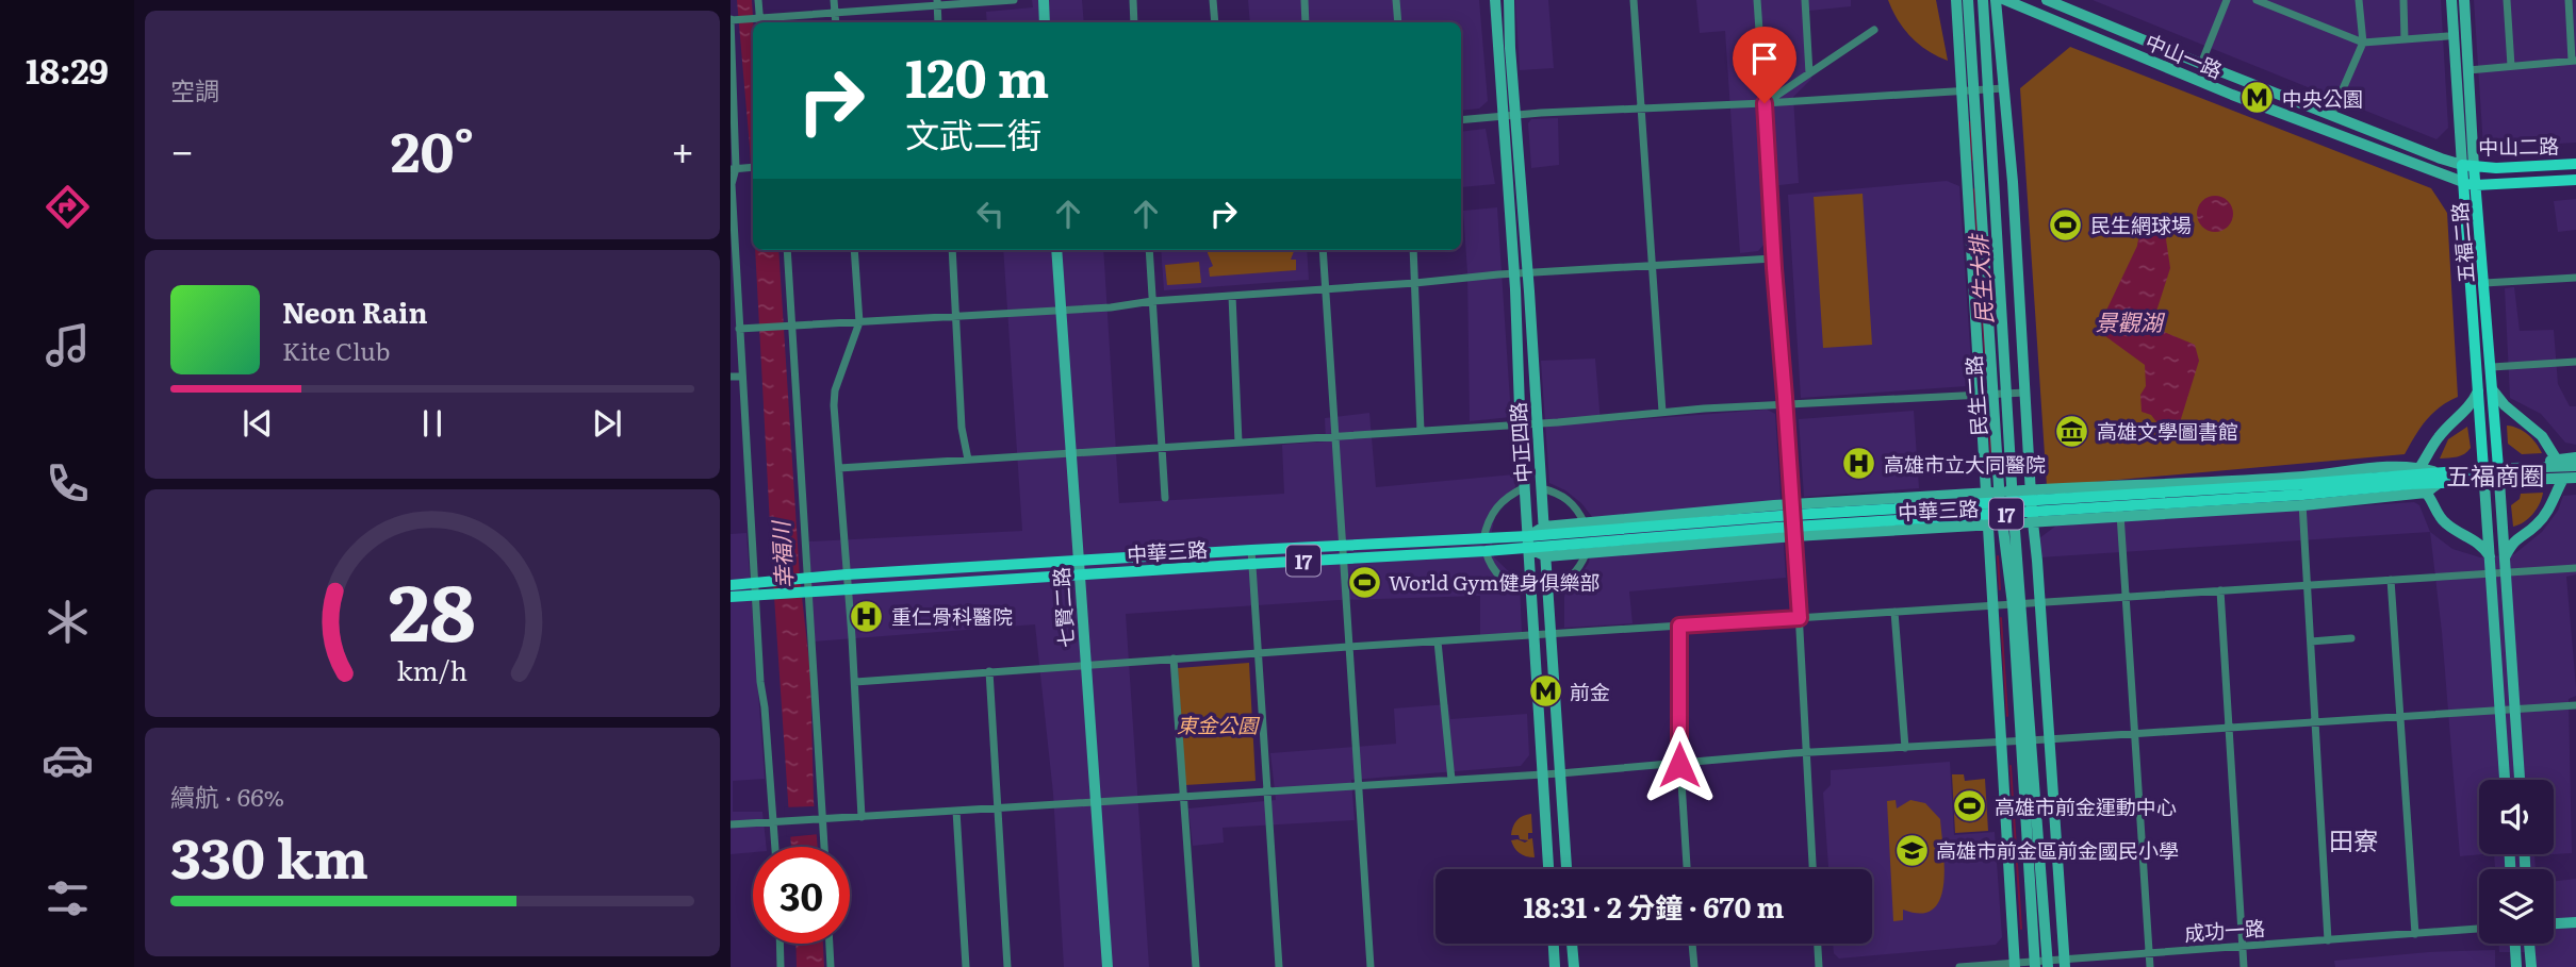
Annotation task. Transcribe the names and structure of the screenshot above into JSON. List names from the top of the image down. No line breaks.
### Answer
{"streets":{"main road":["中山一路","中山二路","五福二路","中華三路","17"],"street":["民生二路","中正四路","七賢二路","成功一路"]},"crossings":[["中山一路","中山二路"],["中山一路","五福二路"],["中山二路","五福二路"],["五福二路","中華三路"],["民生二路","中華三路"],["民生二路","成功一路"],["中正四路","中華三路"],["中華三路","17"],["中華三路","七賢二路"]],"districts":["五福商圈","田寮"],"water":["民生大排","景觀湖","幸福川"],"parks":["東金公園"],"places":{"metro station":["中央公園","前金"],"sports":["民生網球場","World Gym健身俱樂部","高雄市前金運動中心"],"museum":["高雄文學圖書館"],"hospital":["高雄市立大同醫院","重仁骨科醫院"],"school or university":["高雄市前金區前金國民小學"]},"page":{"tabs":"18:29","tile":["空調",["續航 · 66%","330 km"]],"turn":["120 m","文武二街"],"heat":["−","20°","+"],"song":["Neon Rain","Kite Club"],"limit":"30","trip":"18:31 · 2 分鐘 · 670 m","gauge":["28","km/h"]}}
